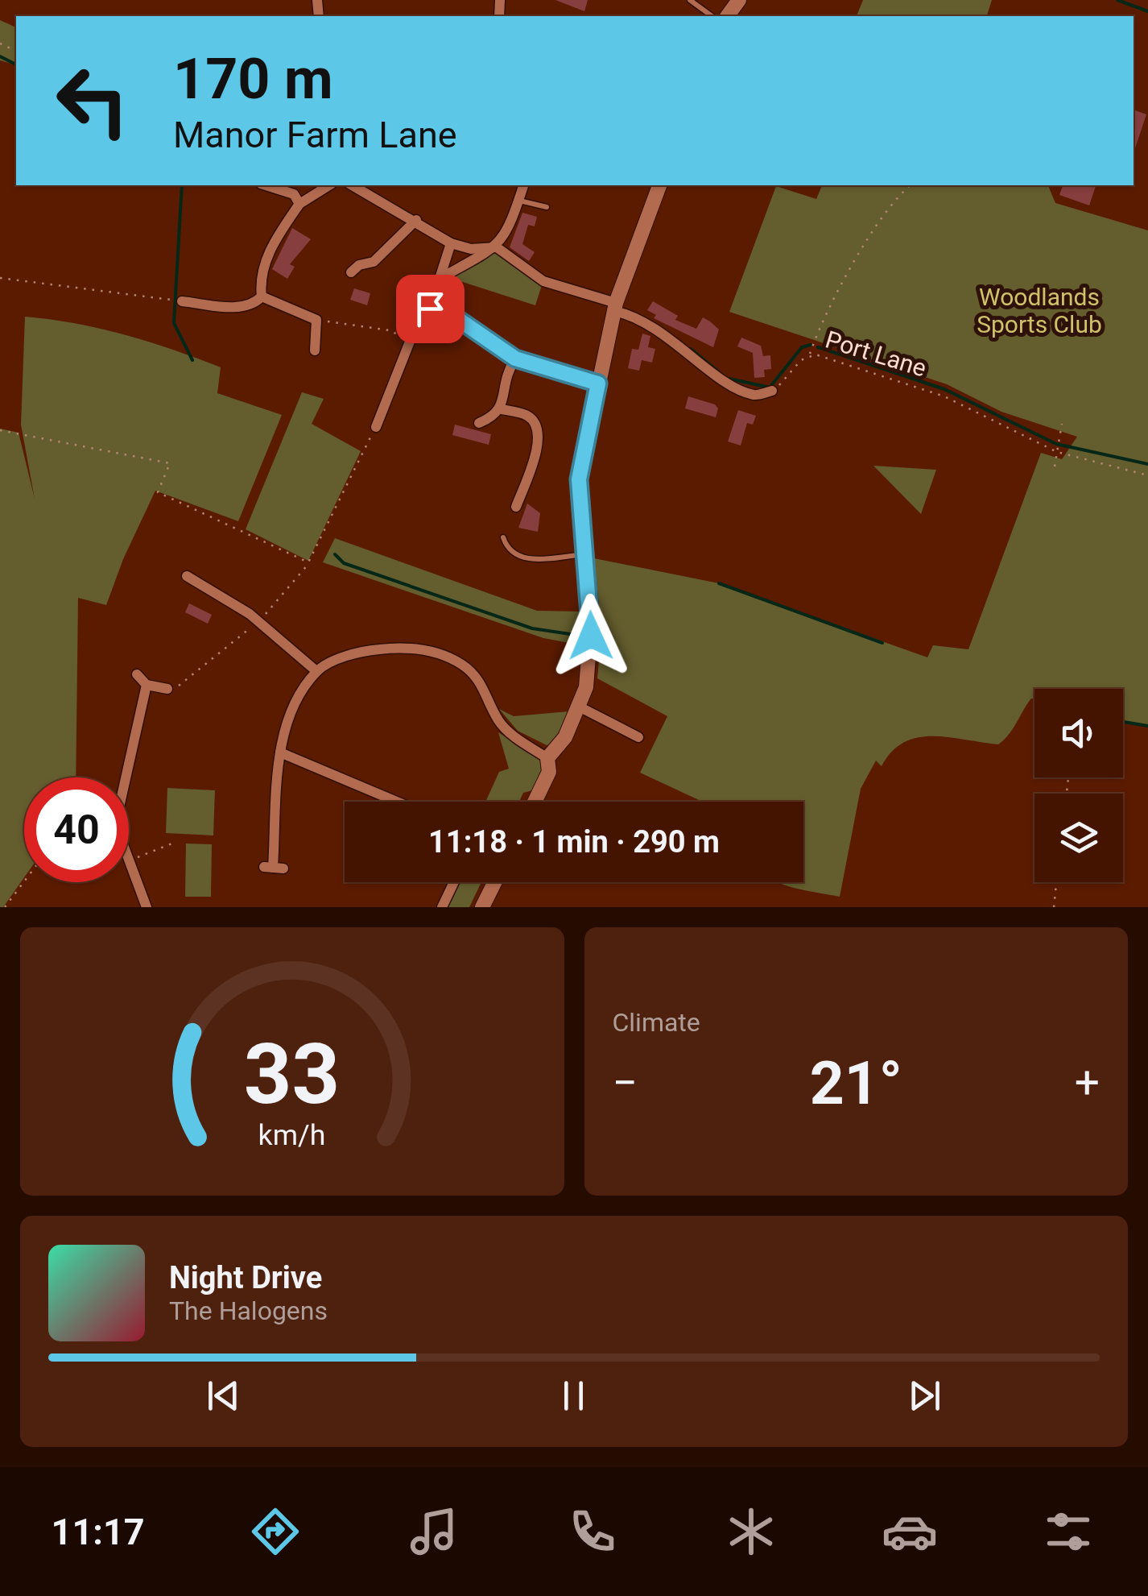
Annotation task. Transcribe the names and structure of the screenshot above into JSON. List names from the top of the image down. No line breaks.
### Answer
{"streets":{"path":["Port Lane"]},"parks":["Woodlands Sports Club"],"page":{"turn":["170 m","Manor Farm Lane"],"limit":"40","trip":"11:18 · 1 min · 290 m","tile":"Climate","heat":["−","21°","+"],"song":["Night Drive","The Halogens"],"tabs":"11:17","gauge":["33","km/h"]}}
